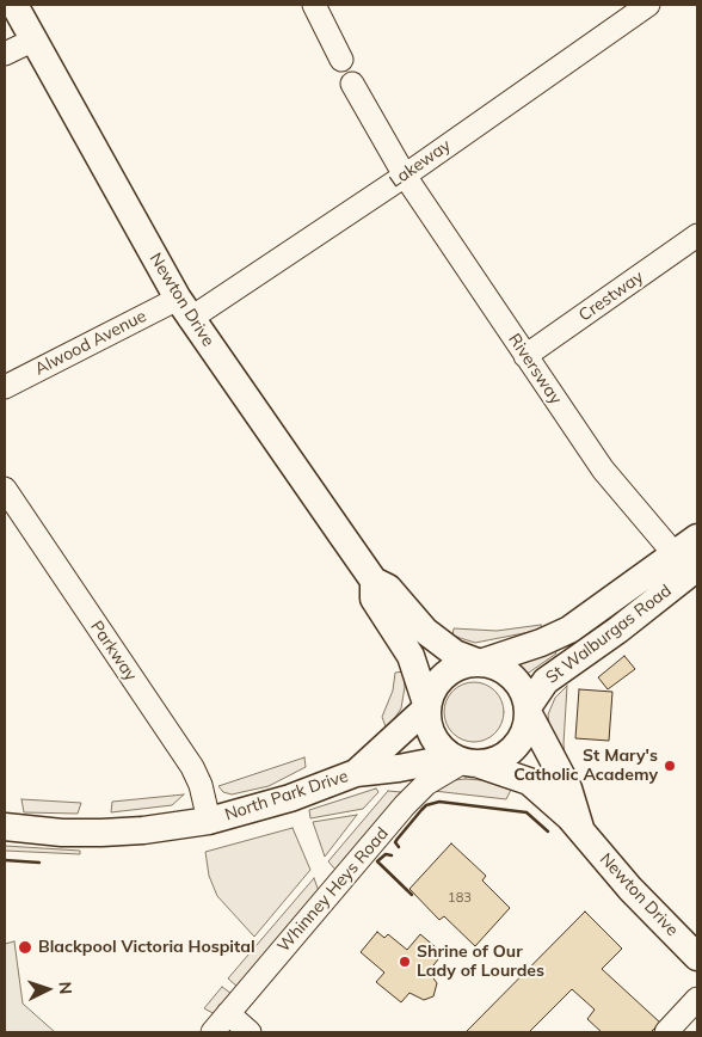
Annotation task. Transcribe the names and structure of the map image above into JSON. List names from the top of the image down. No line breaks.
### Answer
{"streets":{"main road":["Newton Drive","St Walburgas Road","North Park Drive"],"street":["Lakeway","Crestway","Alwood Avenue","Riversway","Parkway","Whinney Heys Road"]},"crossings":[["Lakeway","Newton Drive"],["Lakeway","Alwood Avenue"],["Lakeway","Riversway"],["Crestway","Riversway"],["Newton Drive","Alwood Avenue"],["Newton Drive","St Walburgas Road"],["Newton Drive","North Park Drive"],["Newton Drive","Whinney Heys Road"],["Riversway","St Walburgas Road"],["St Walburgas Road","North Park Drive"],["St Walburgas Road","Whinney Heys Road"],["Parkway","North Park Drive"],["North Park Drive","Whinney Heys Road"]],"places":["St Mary's Catholic Academy","Blackpool Victoria Hospital","Shrine of Our Lady of Lourdes"],"house_numbers":["183"],"north":"right"}
